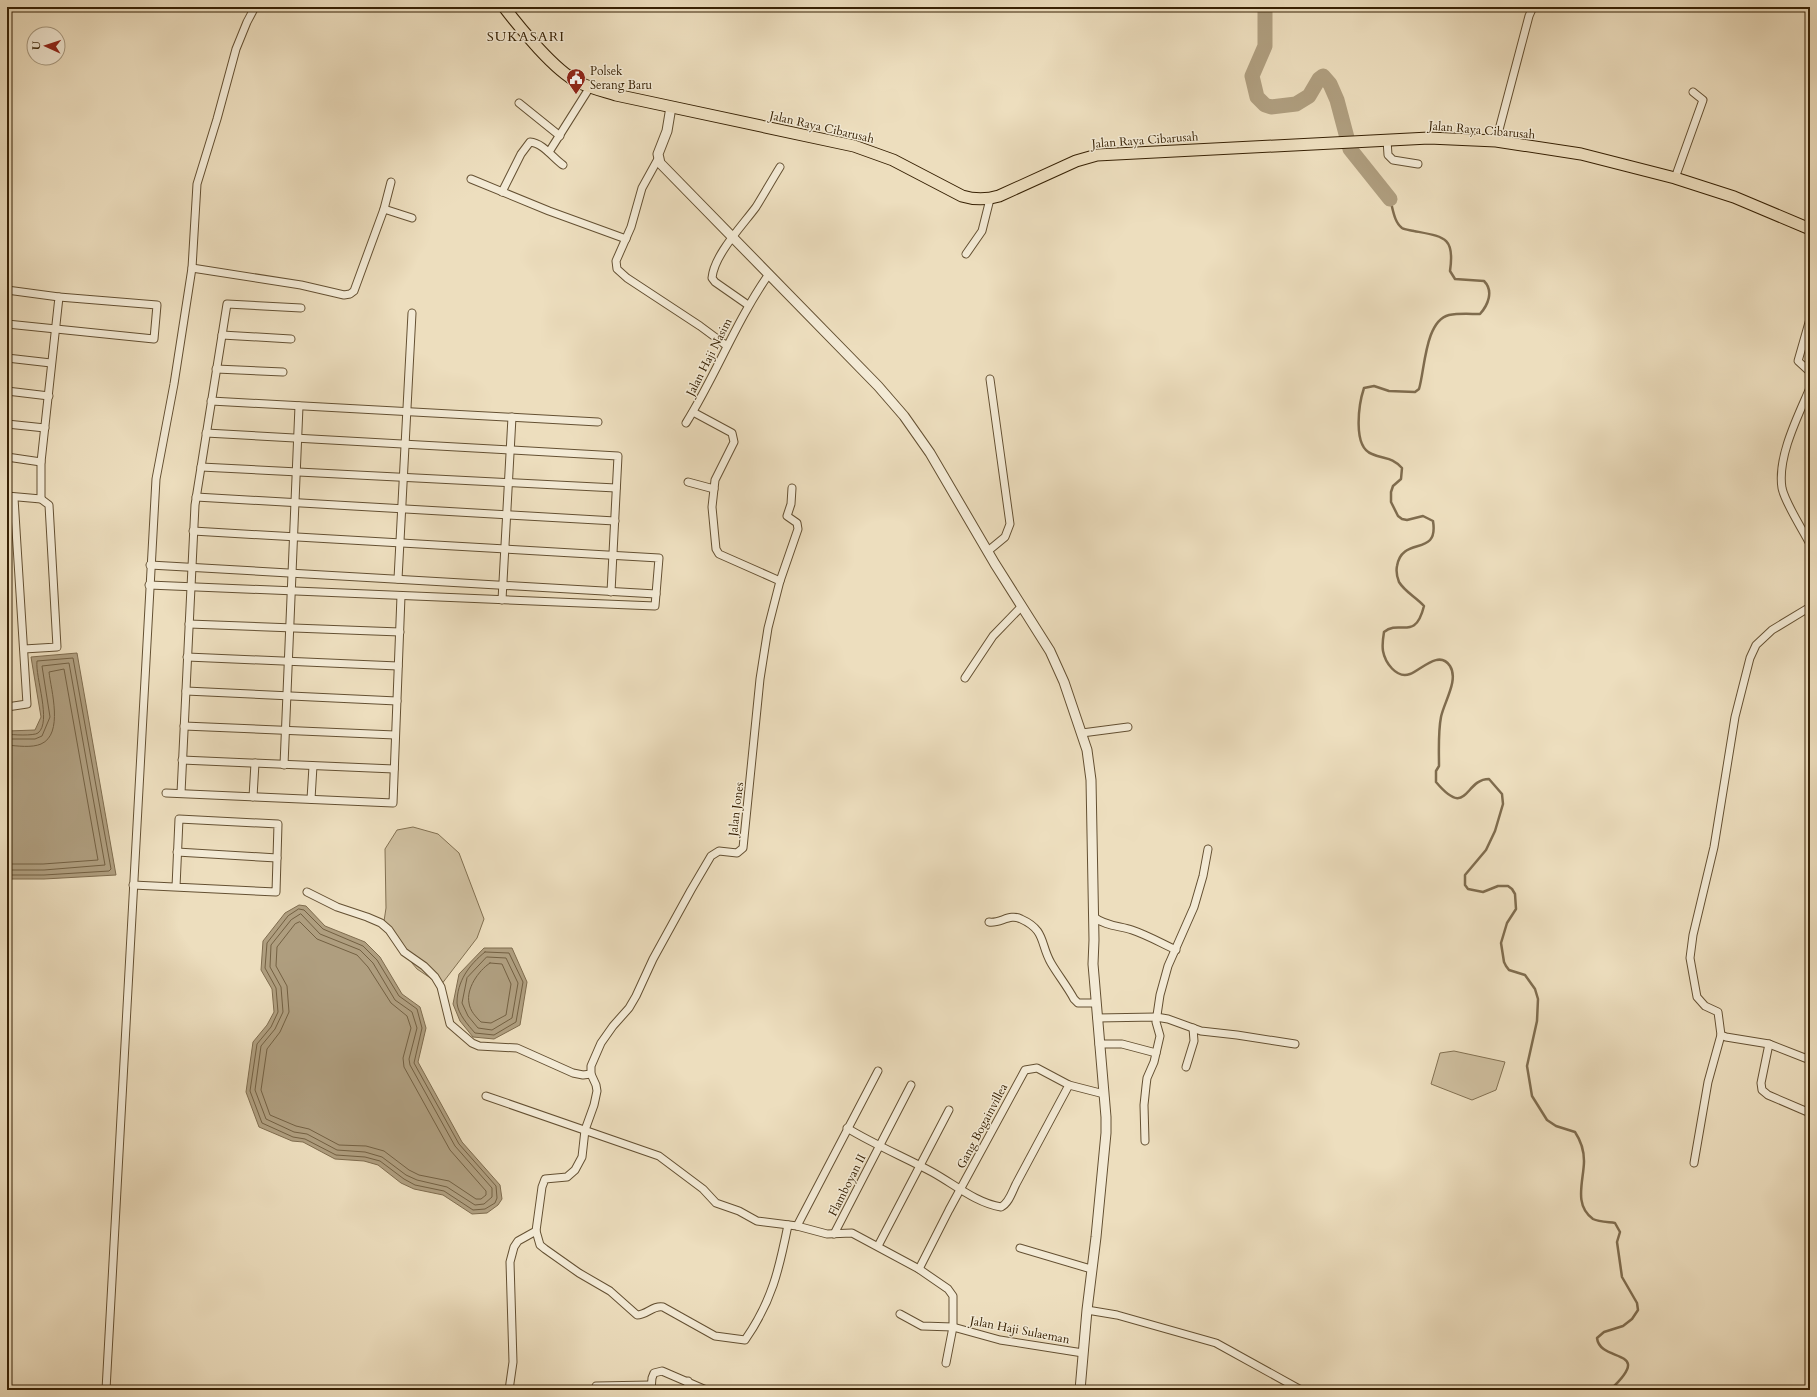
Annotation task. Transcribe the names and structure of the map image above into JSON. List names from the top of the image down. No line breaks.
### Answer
{"streets":{"main road":["Jalan Raya Cibarusah"],"street":["Jalan Haji Nasim","Jalan Jones","Gang Bogainvillea","Flamboyan II","Jalan Haji Sulaeman"]},"crossings":[["Jalan Haji Nasim","Jalan Jones"]],"districts":["SUKASARI"],"places":{"public building":["Polsek Serang Baru"]},"north":"left"}
